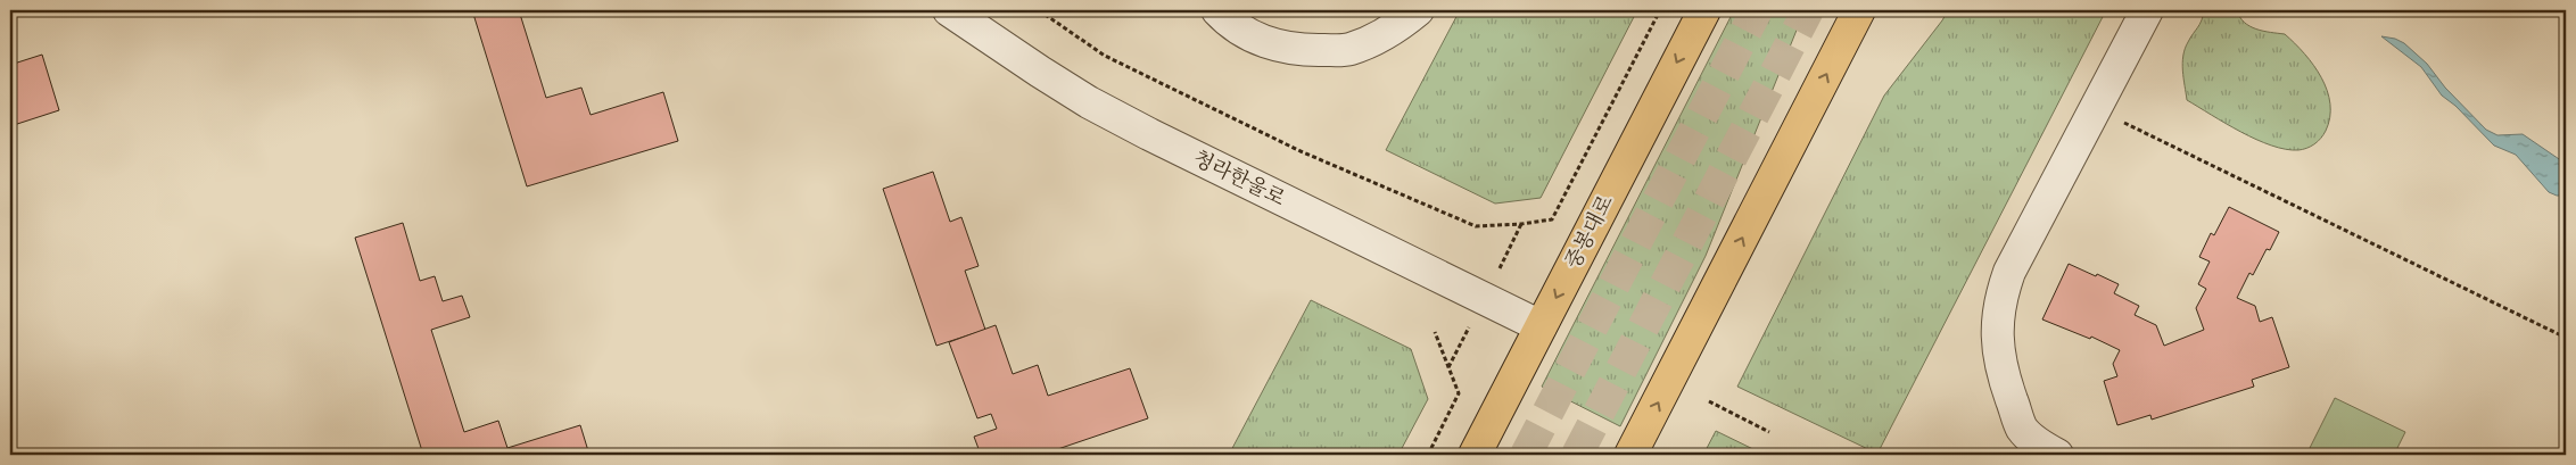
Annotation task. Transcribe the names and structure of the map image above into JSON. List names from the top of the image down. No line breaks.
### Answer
{"streets":{"main road":["중봉대로"],"street":["청라한울로"]},"crossings":[["청라한울로","중봉대로"]]}
